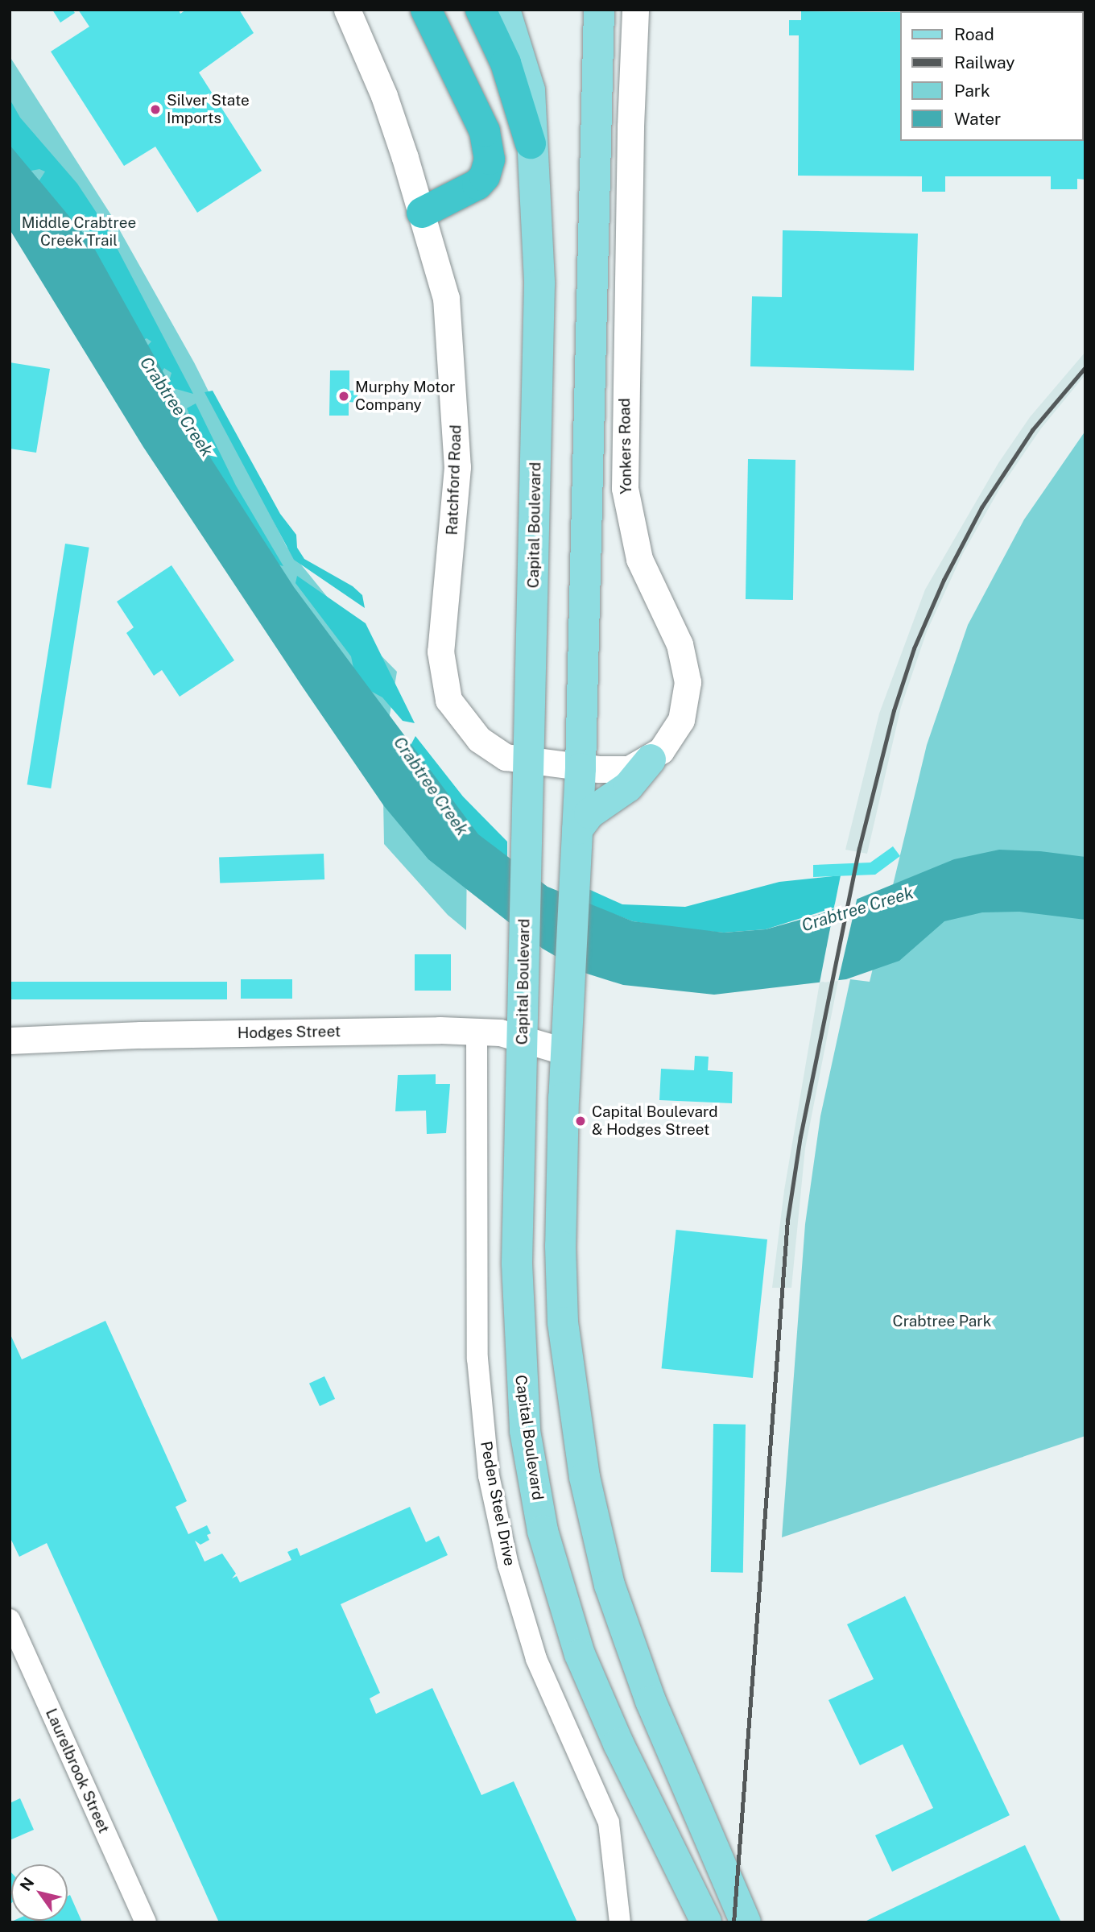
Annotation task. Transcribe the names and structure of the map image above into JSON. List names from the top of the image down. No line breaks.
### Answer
{"streets":{"main road":["Capital Boulevard"],"street":["Yonkers Road","Ratchford Road","Hodges Street","Peden Steel Drive","Laurelbrook Street"]},"crossings":[["Yonkers Road","Ratchford Road"],["Yonkers Road","Capital Boulevard"],["Ratchford Road","Capital Boulevard"],["Capital Boulevard","Hodges Street"],["Hodges Street","Peden Steel Drive"]],"water":["Crabtree Creek"],"parks":["Middle Crabtree Creek Trail","Crabtree Park"],"places":["Silver State Imports","Murphy Motor Company","Capital Boulevard & Hodges Street"],"legend":["Road","Railway","Park","Water"],"north":"top left"}
